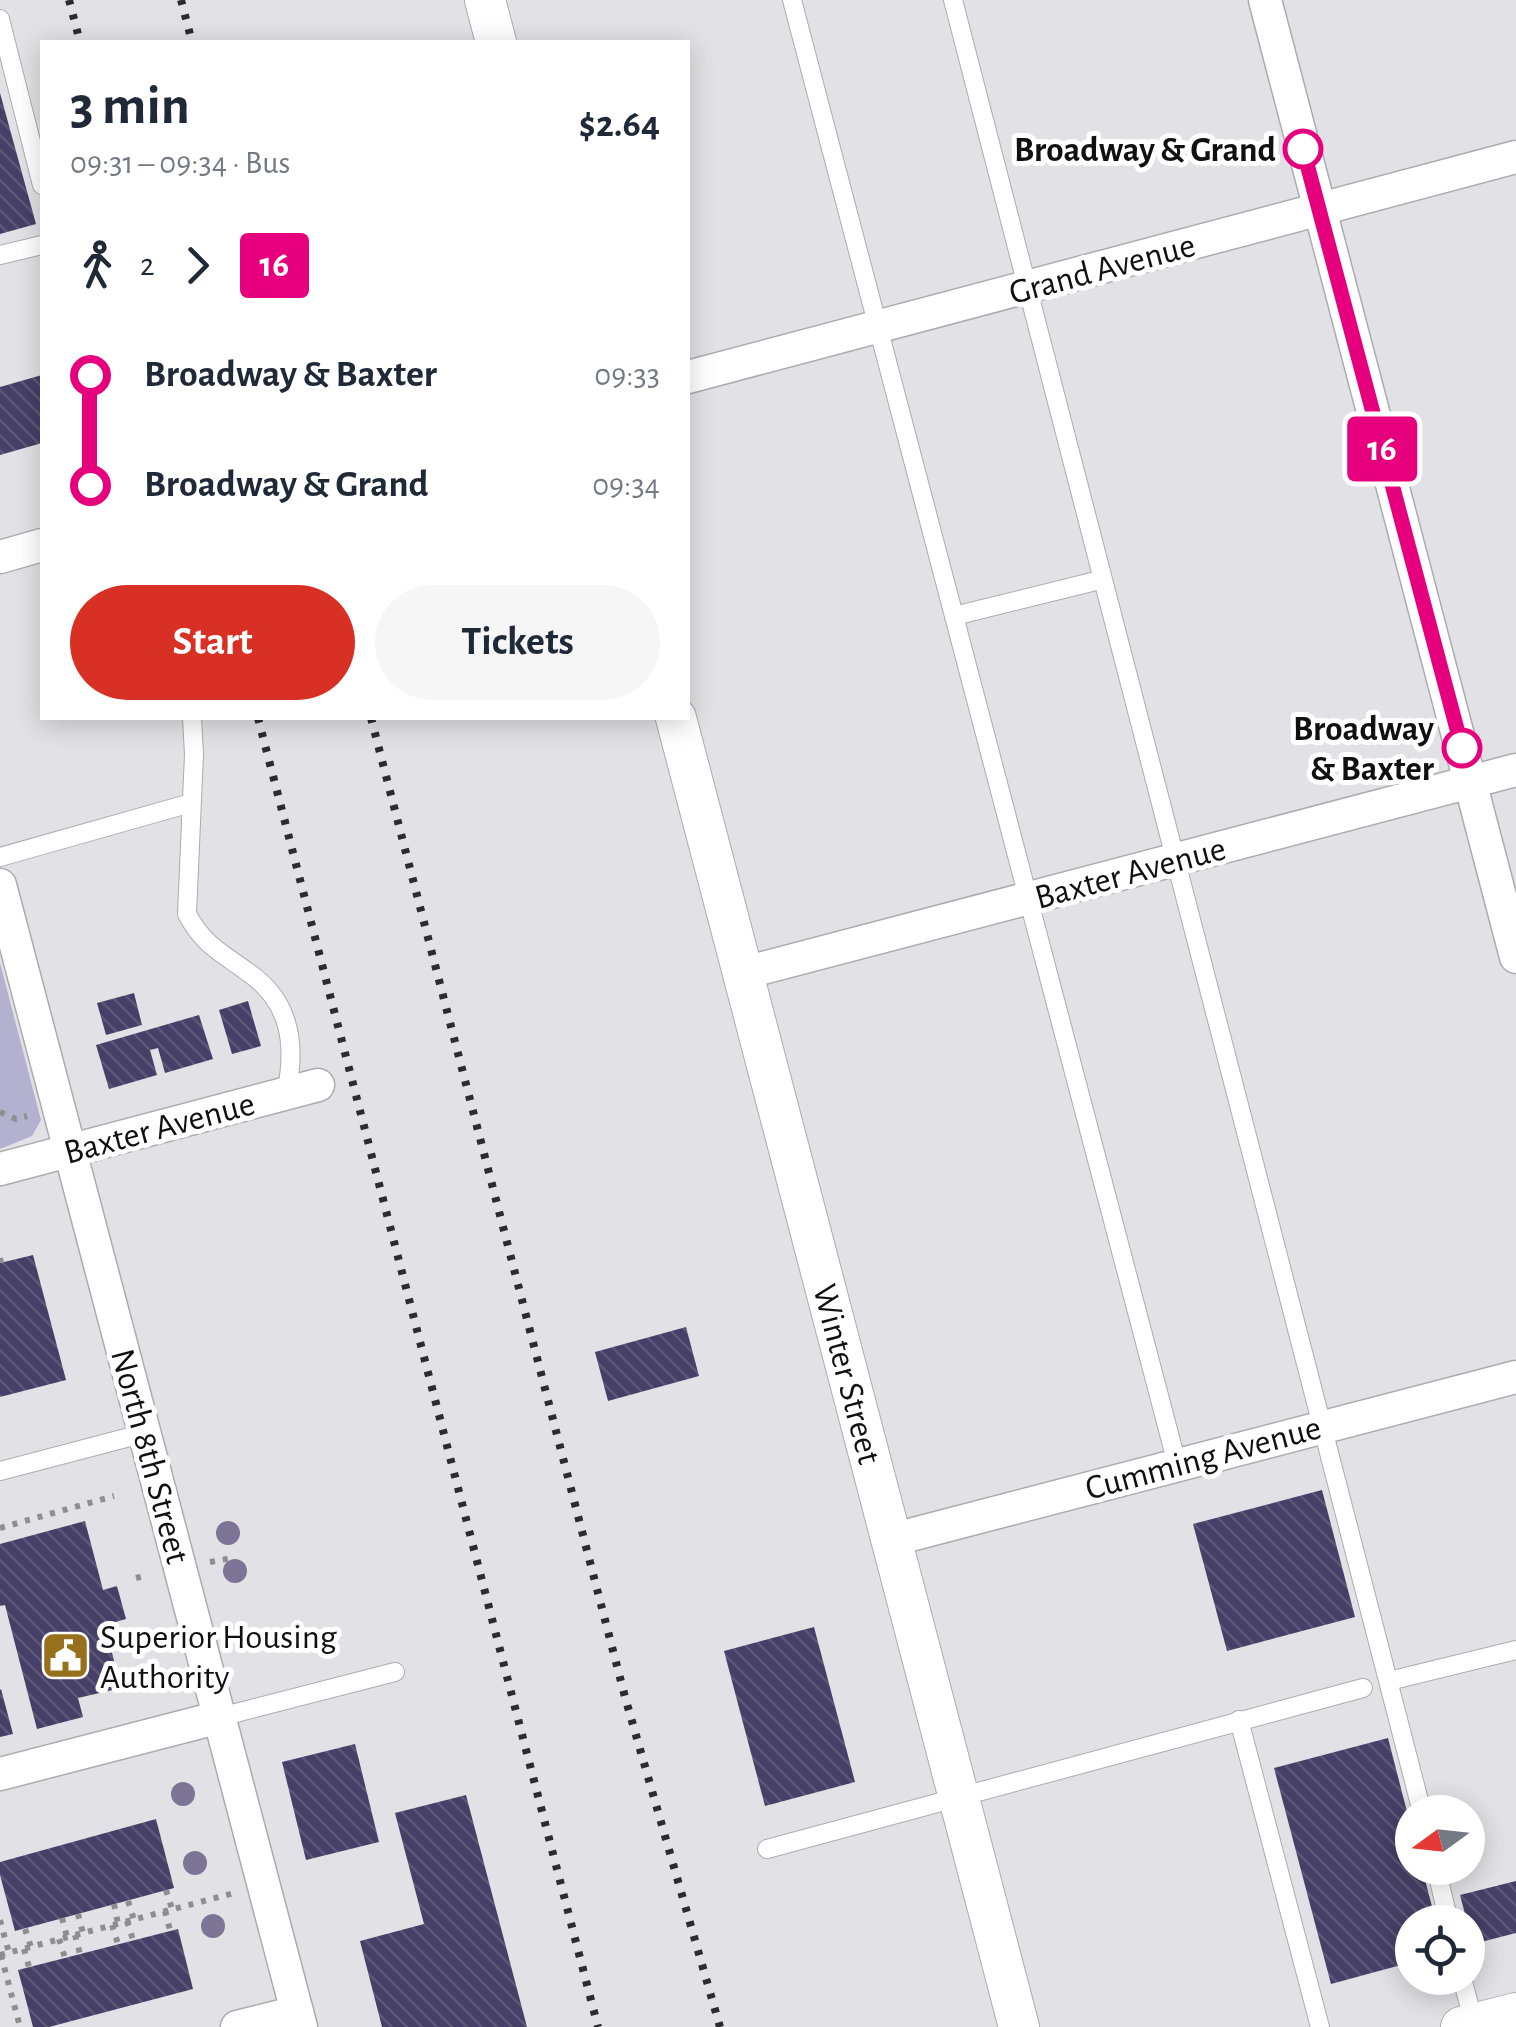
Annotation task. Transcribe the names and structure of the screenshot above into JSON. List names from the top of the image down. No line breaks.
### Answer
{"streets":{"street":["Grand Avenue","Baxter Avenue","Winter Street","North 8th Street","Cumming Avenue"]},"crossings":[["Baxter Avenue","Winter Street"],["Baxter Avenue","North 8th Street"],["Winter Street","Cumming Avenue"]],"places":{"other":["Broadway & Grand","Broadway & Baxter"],"public building":["Superior Housing Authority"]},"lines":["bus line 16"],"north":"left","page":{"on_map":"16","heading":["3 min","09:31 – 09:34 · Bus","$2.64"],"legs":["2","16"],"list":[{"name":"Broadway & Baxter","value":"09:33"},{"name":"Broadway & Grand","value":"09:34"}],"buttons":["Start","Tickets"]}}
